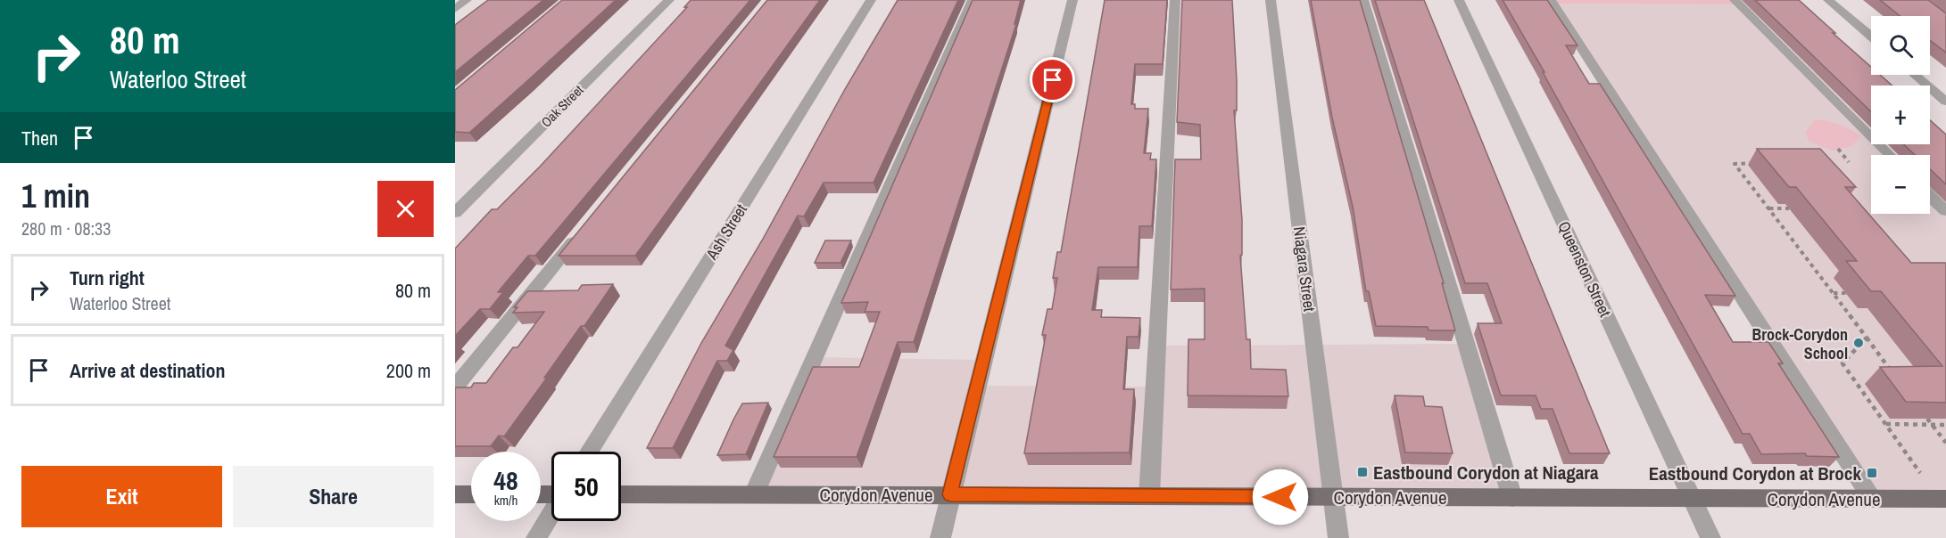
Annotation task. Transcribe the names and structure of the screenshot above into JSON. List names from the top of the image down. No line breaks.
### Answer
{"streets":{"main road":["Corydon Avenue"],"street":["Oak Street","Ash Street","Niagara Street","Queenston Street"]},"crossings":[["Niagara Street","Corydon Avenue"],["Queenston Street","Corydon Avenue"]],"places":{"other":["Brock-Corydon School"],"transit":["Eastbound Corydon at Niagara","Eastbound Corydon at Brock"]},"page":{"turn":["80 m","Waterloo Street"],"map_buttons":["+","−"],"then":"Then","heading":["1 min","280 m · 08:33"],"list":[{"name":"Turn right","note":"Waterloo Street","value":"80 m"},{"name":"Arrive at destination","value":"200 m"}],"speed":"48 km/h","limit":"50","buttons":["Exit","Share"]}}
